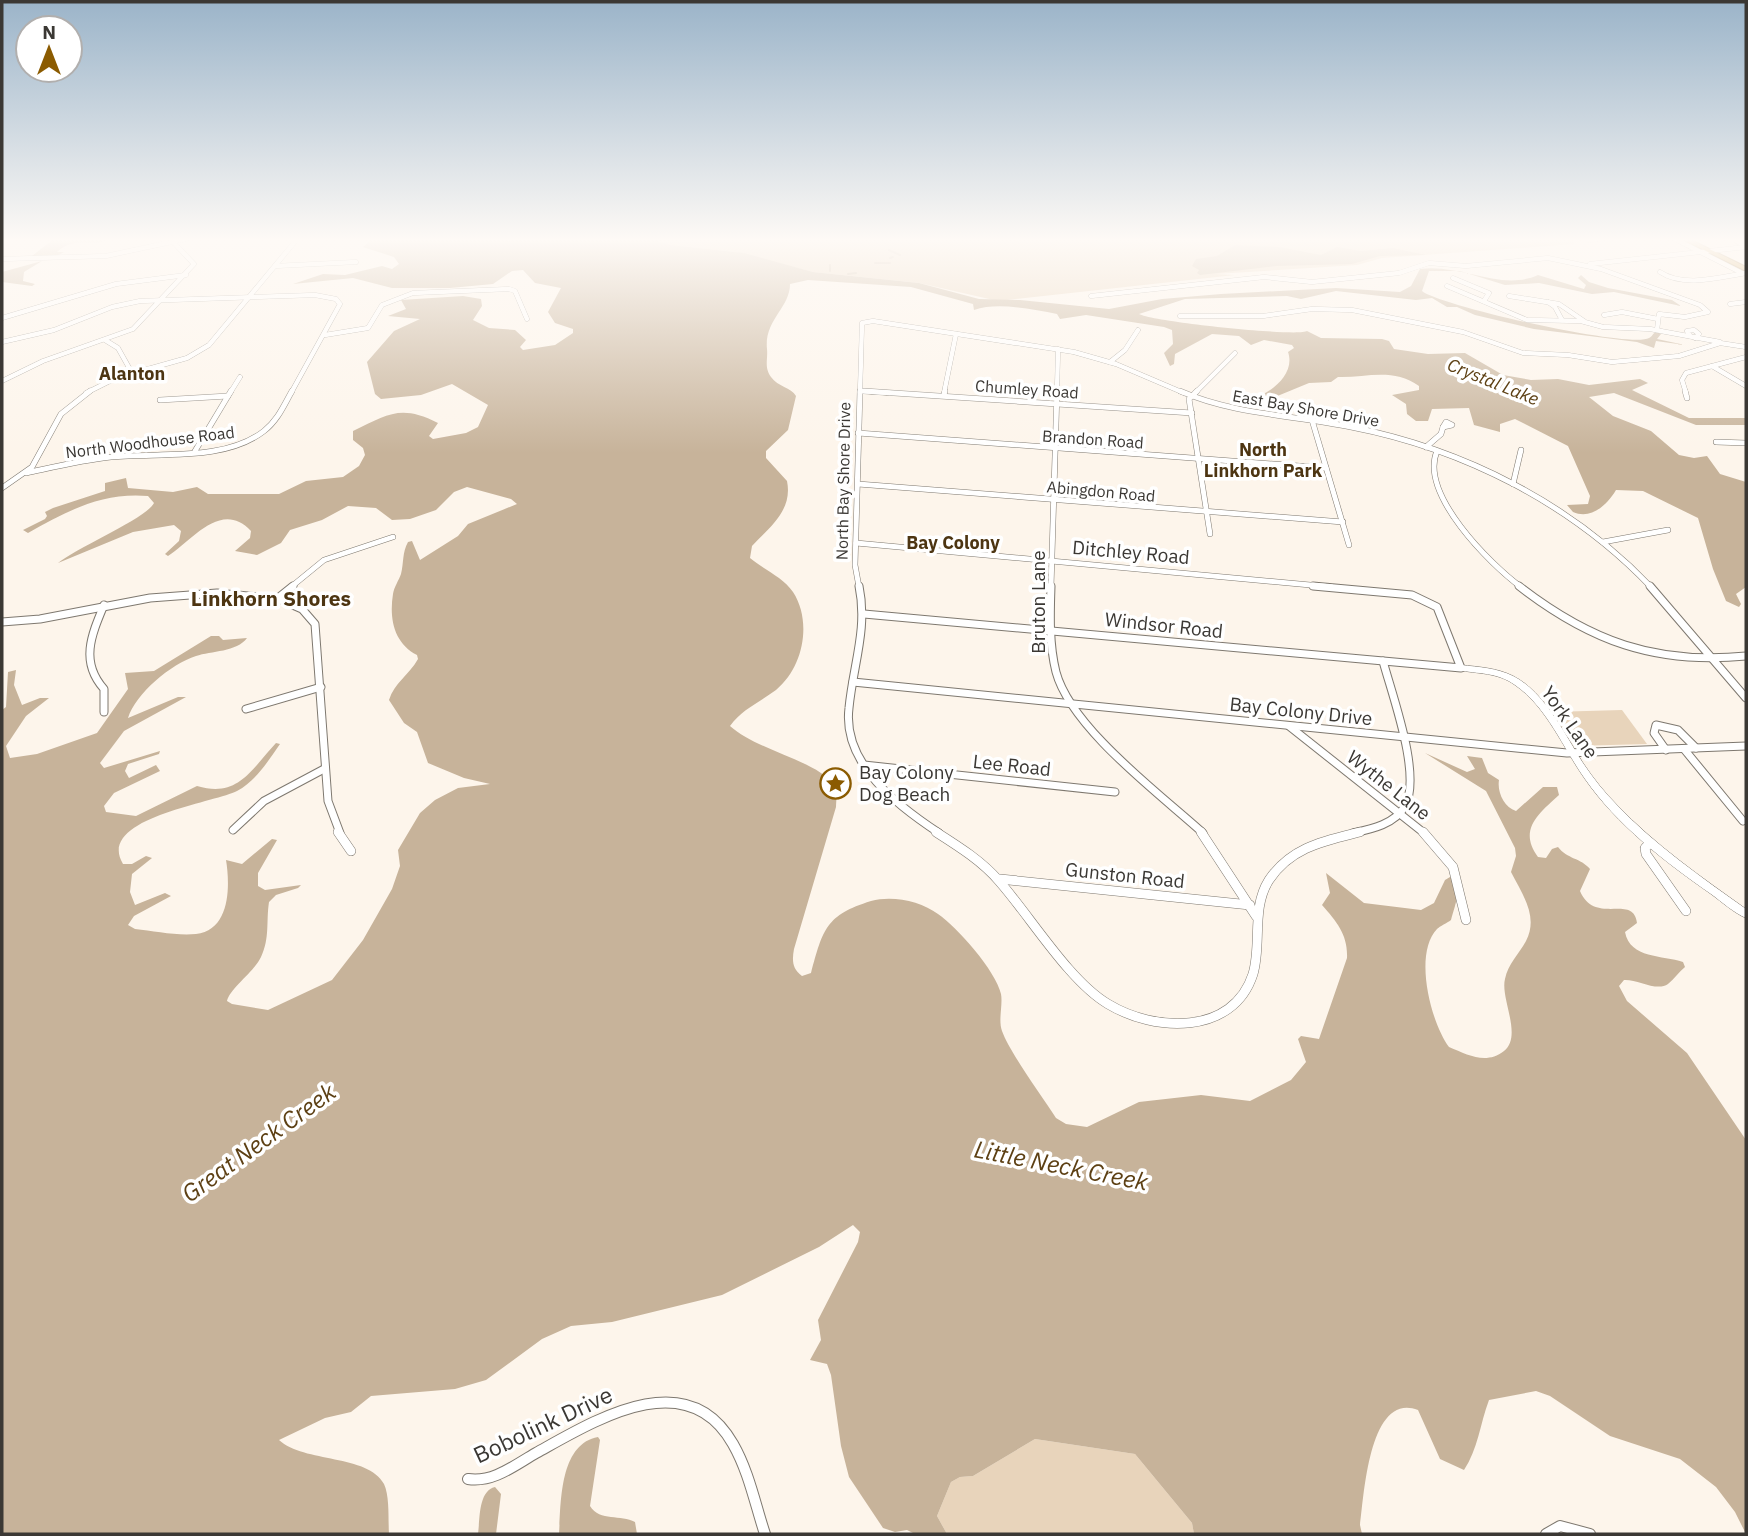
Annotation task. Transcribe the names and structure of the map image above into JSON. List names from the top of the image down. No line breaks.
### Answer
{"streets":{"street":["Chumley Road","East Bay Shore Drive","Brandon Road","North Woodhouse Road","North Bay Shore Drive","Abingdon Road","Ditchley Road","Bruton Lane","Windsor Road","Bay Colony Drive","York Lane","Lee Road","Wythe Lane","Gunston Road","Bobolink Drive"]},"crossings":[["Chumley Road","North Bay Shore Drive"],["Chumley Road","Bruton Lane"],["East Bay Shore Drive","North Bay Shore Drive"],["East Bay Shore Drive","Bruton Lane"],["Brandon Road","North Bay Shore Drive"],["Brandon Road","Bruton Lane"],["North Bay Shore Drive","Abingdon Road"],["North Bay Shore Drive","Ditchley Road"],["North Bay Shore Drive","Windsor Road"],["North Bay Shore Drive","Bay Colony Drive"],["North Bay Shore Drive","Lee Road"],["Abingdon Road","Bruton Lane"],["Ditchley Road","Bruton Lane"],["Ditchley Road","Windsor Road"],["Ditchley Road","York Lane"],["Bruton Lane","Windsor Road"],["Bruton Lane","Bay Colony Drive"],["Bruton Lane","Gunston Road"],["Windsor Road","York Lane"],["Bay Colony Drive","York Lane"],["Bay Colony Drive","Wythe Lane"]],"districts":["Alanton","North Linkhorn Park","Bay Colony","Linkhorn Shores"],"water":["Crystal Lake","Great Neck Creek","Little Neck Creek"],"places":{"place":["Bay Colony Dog Beach"]},"north":"top"}
